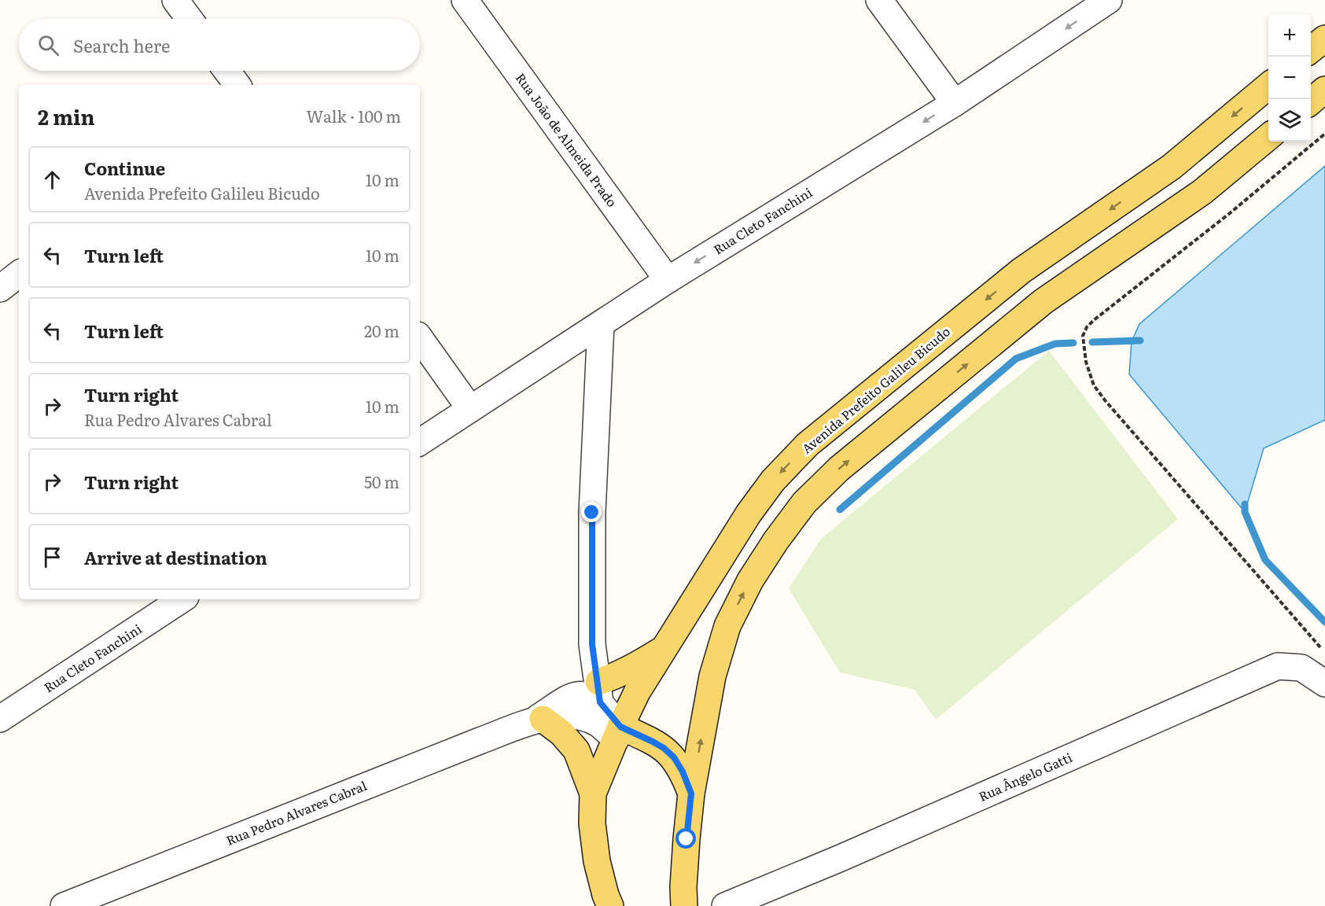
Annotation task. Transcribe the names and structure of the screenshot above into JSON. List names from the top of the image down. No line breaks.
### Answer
{"streets":{"main road":["Avenida Prefeito Galileu Bicudo"],"street":["Rua João de Almeida Prado","Rua Cleto Fanchini","Rua Ângelo Gatti","Rua Pedro Alvares Cabral"]},"crossings":[["Rua João de Almeida Prado","Rua Cleto Fanchini"]],"one_way":["Rua Cleto Fanchini"],"page":{"map_buttons":["+","−"],"search":"Search here","heading":["2 min","Walk · 100 m"],"list":[["Continue","Avenida Prefeito Galileu Bicudo","10 m"],["Turn left","10 m"],["Turn left","20 m"],["Turn right","Rua Pedro Alvares Cabral","10 m"],["Turn right","50 m"],"Arrive at destination"]}}
